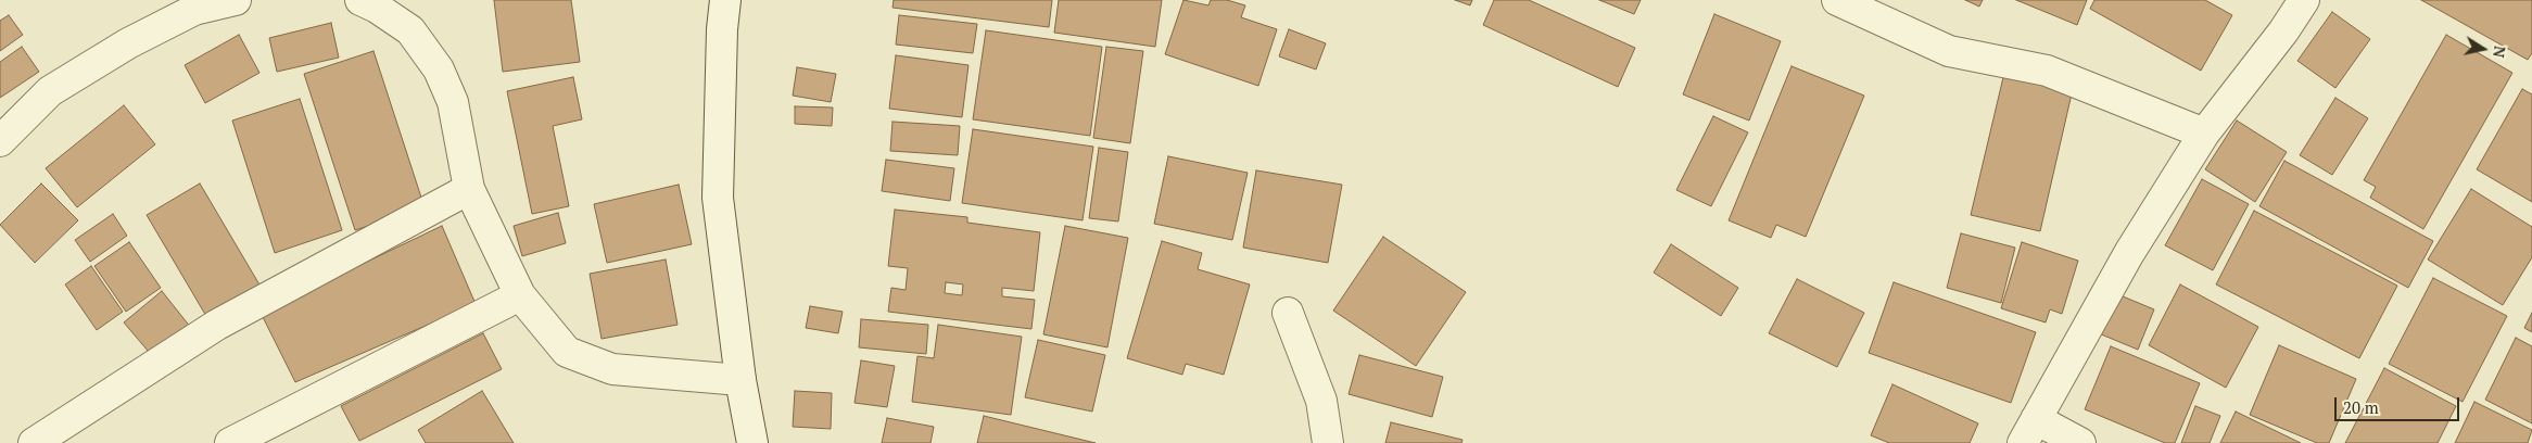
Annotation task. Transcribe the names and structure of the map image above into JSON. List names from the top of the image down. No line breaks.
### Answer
{"scale_bar":"20 m","north":"right"}
